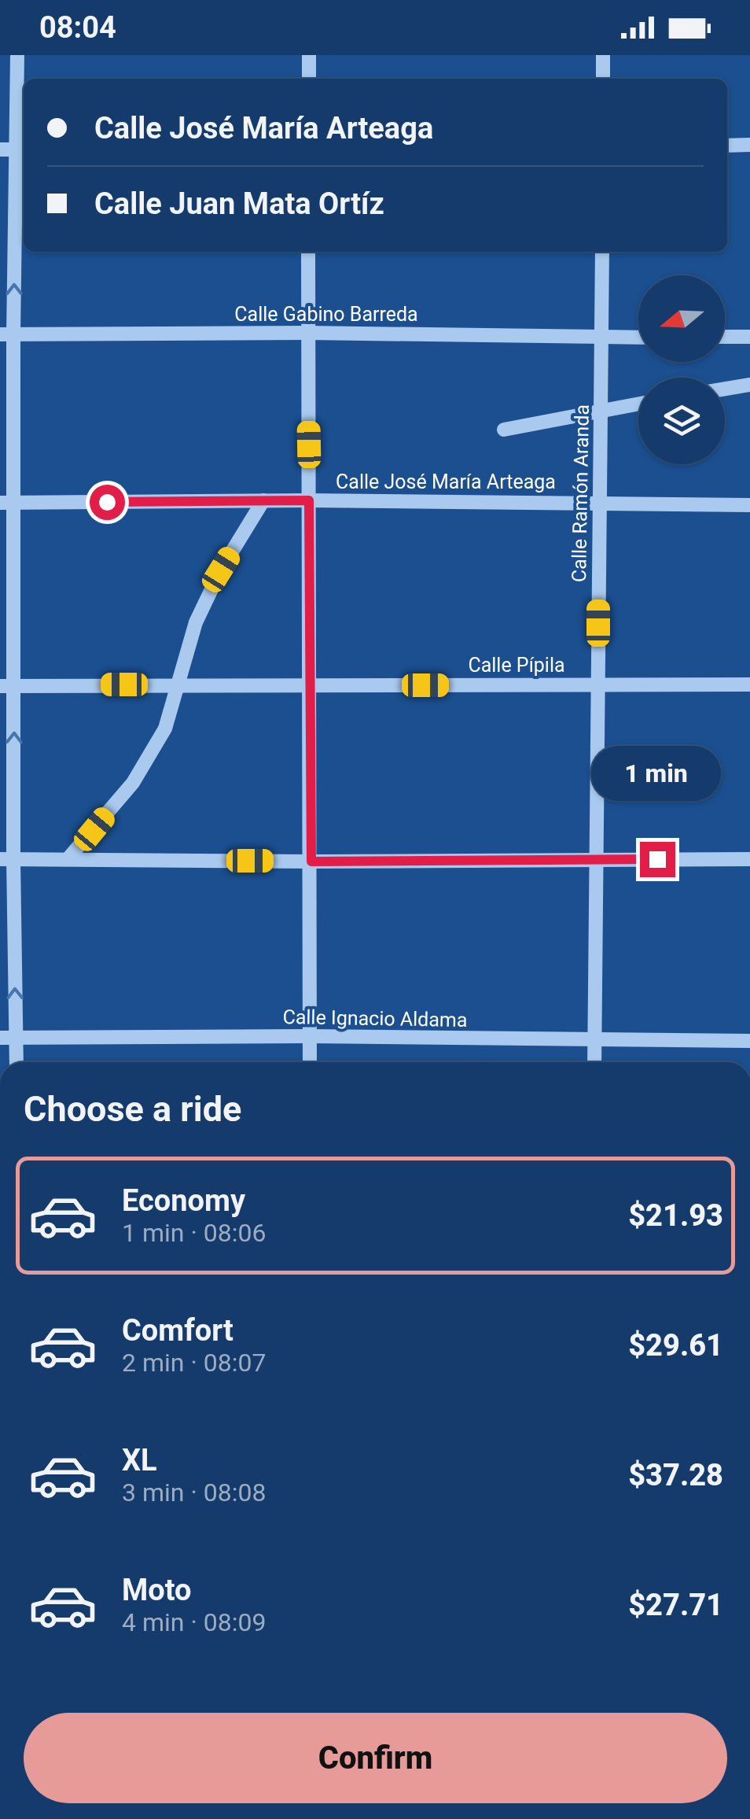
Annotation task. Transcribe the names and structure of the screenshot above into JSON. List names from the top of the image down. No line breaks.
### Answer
{"streets":{"street":["Calle Gabino Barreda","Calle José María Arteaga","Calle Ramón Aranda","Calle Pípila","Calle Ignacio Aldama"]},"crossings":[["Calle Gabino Barreda","Calle Ramón Aranda"],["Calle José María Arteaga","Calle Ramón Aranda"],["Calle Ramón Aranda","Calle Pípila"],["Calle Ramón Aranda","Calle Ignacio Aldama"]],"north":"left","page":{"status":"08:04","banner":["Calle José María Arteaga","Calle Juan Mata Ortíz"],"bubble":"1 min","heading":"Choose a ride","list":[{"name":"Economy","note":"1 min · 08:06","value":"$21.93"},{"name":"Comfort","note":"2 min · 08:07","value":"$29.61"},{"name":"XL","note":"3 min · 08:08","value":"$37.28"},{"name":"Moto","note":"4 min · 08:09","value":"$27.71"}],"buttons":"Confirm"}}
